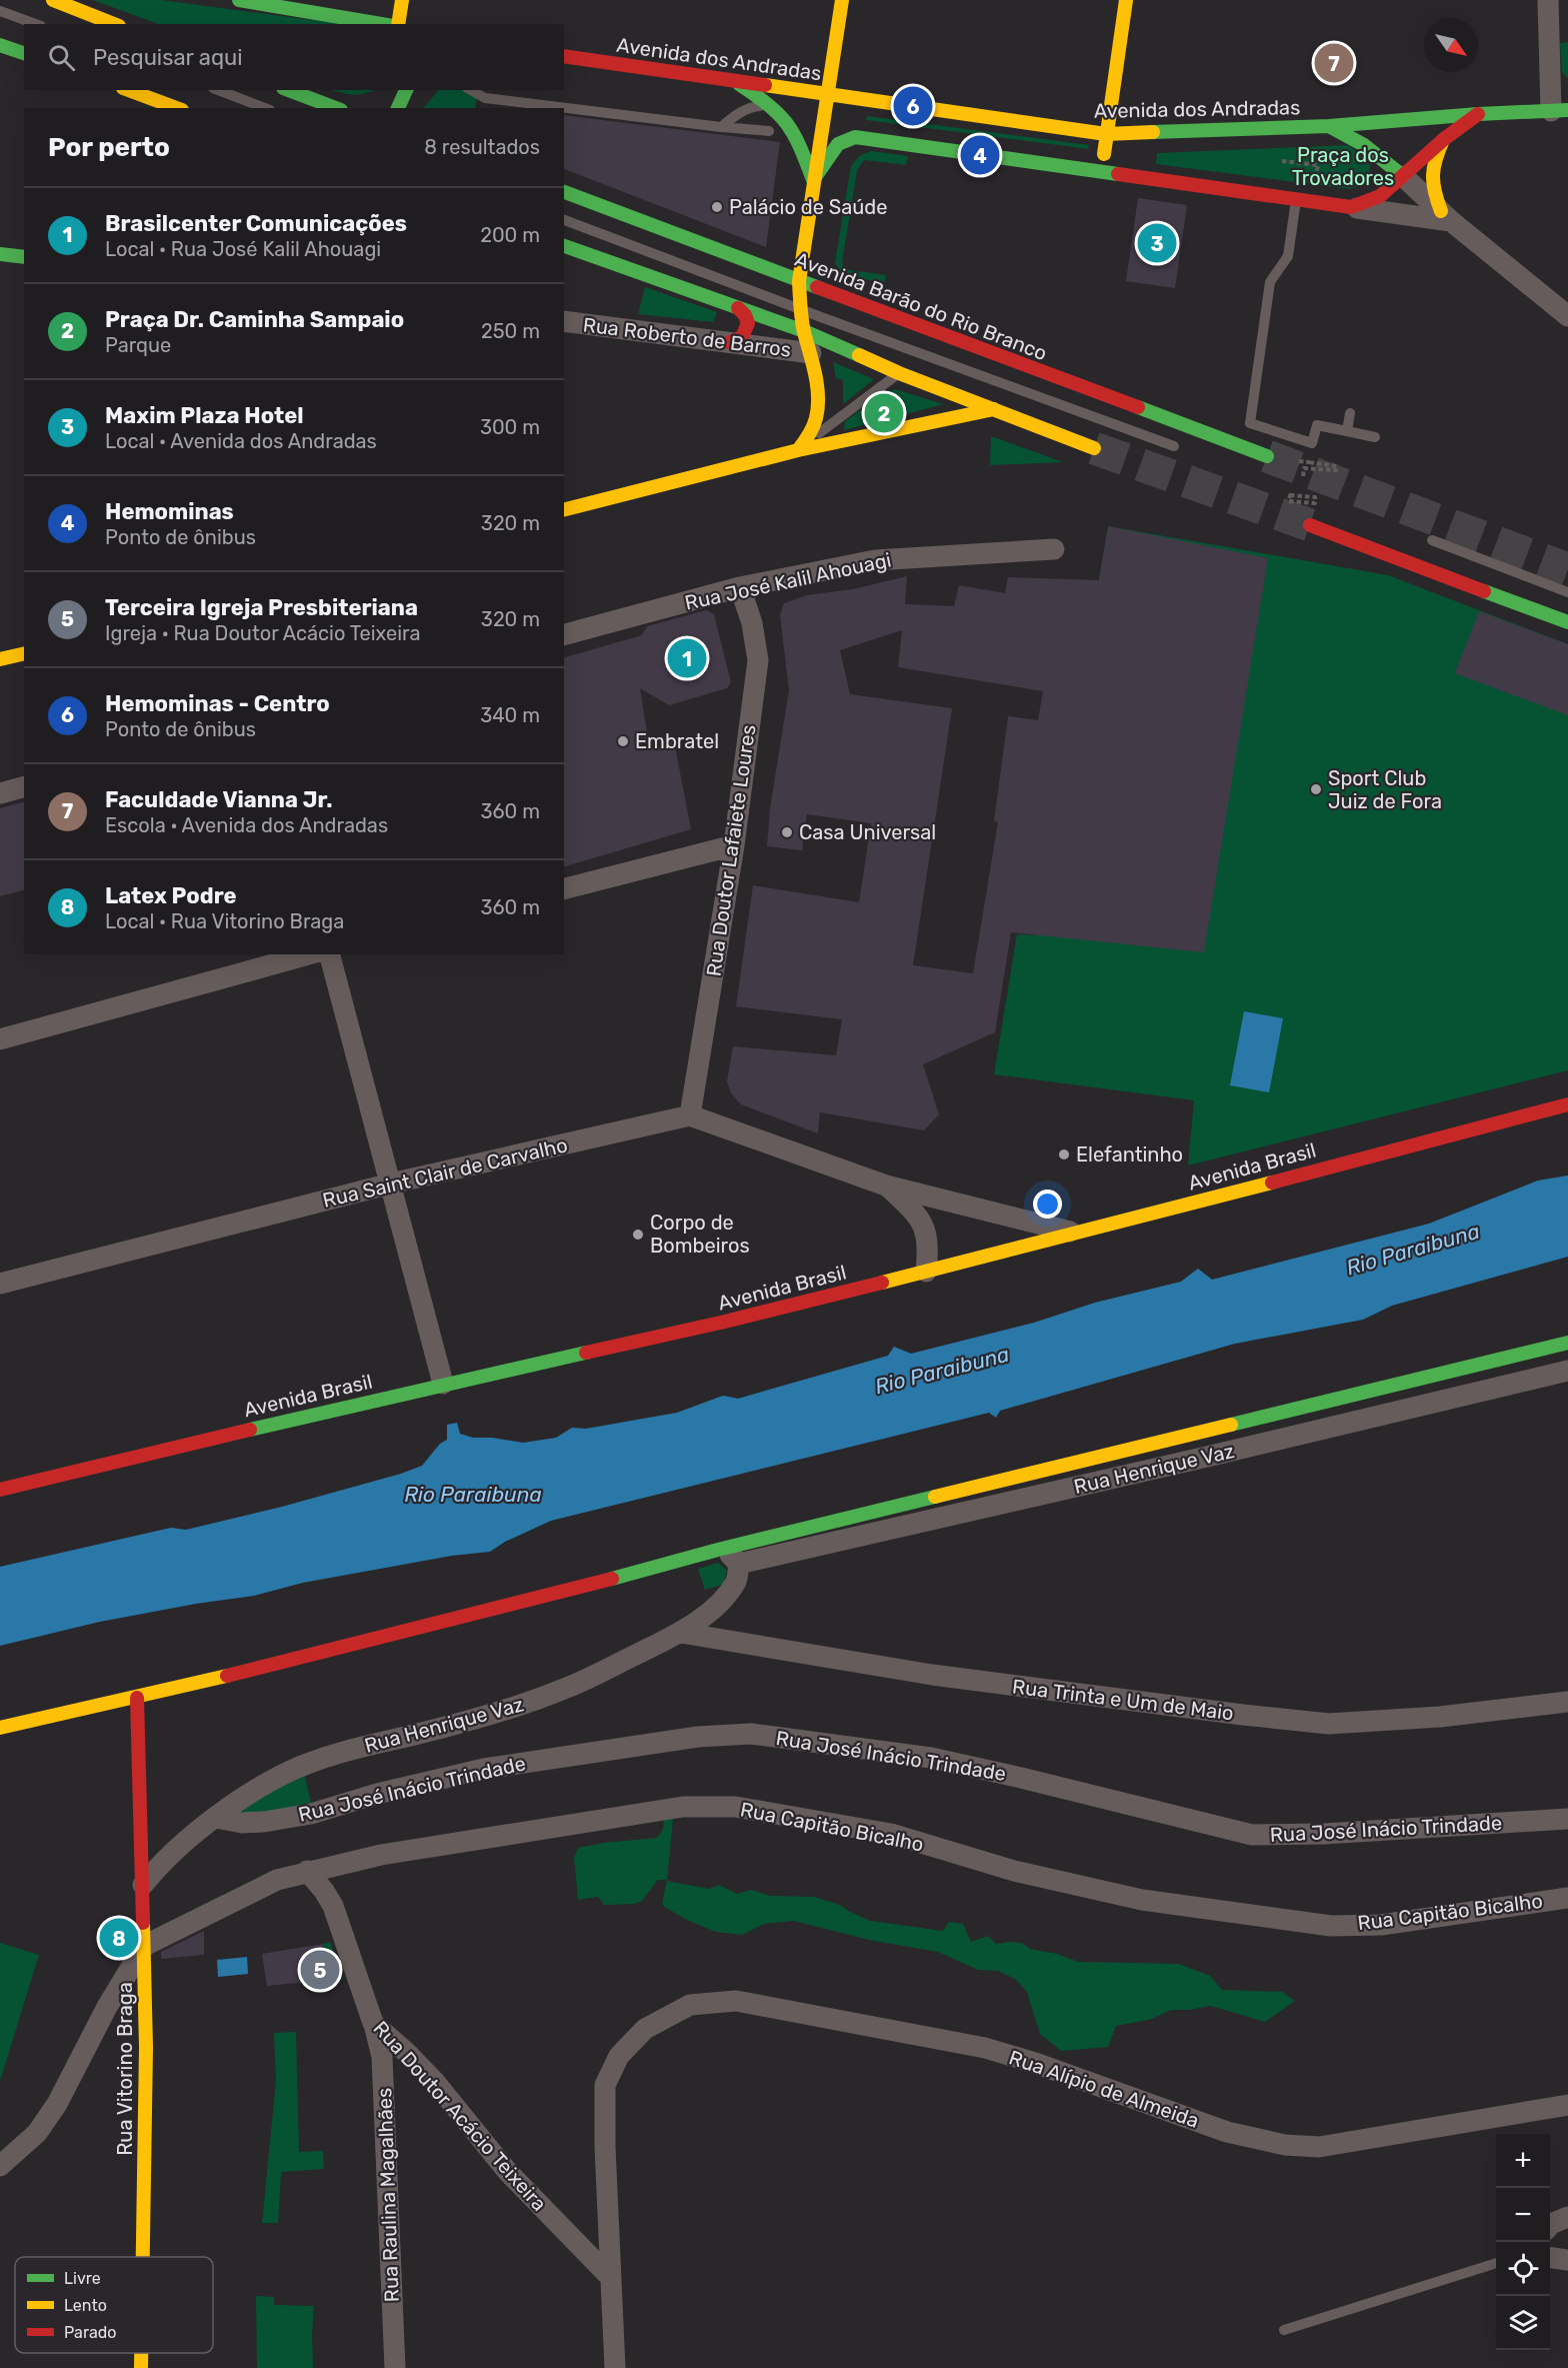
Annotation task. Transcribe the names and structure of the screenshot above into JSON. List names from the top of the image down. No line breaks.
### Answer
{"streets":{"main road":["Avenida dos Andradas","Avenida Barão do Rio Branco","Avenida Brasil","Rua Vitorino Braga"],"street":["Rua Roberto de Barros","Rua José Kalil Ahouagi","Rua Doutor Lafaiete Loures","Rua Saint Clair de Carvalho","Rua Henrique Vaz","Rua Trinta e Um de Maio","Rua José Inácio Trindade","Rua Capitão Bicalho","Rua Alípio de Almeida","Rua Doutor Acácio Teixeira","Rua Raulina Magalhães"]},"crossings":[["Rua José Kalil Ahouagi","Rua Doutor Lafaiete Loures"],["Rua Doutor Lafaiete Loures","Rua Saint Clair de Carvalho"],["Rua Henrique Vaz","Rua Trinta e Um de Maio"],["Rua Henrique Vaz","Rua José Inácio Trindade"],["Rua Henrique Vaz","Rua Vitorino Braga"],["Rua Capitão Bicalho","Rua Vitorino Braga"],["Rua Capitão Bicalho","Rua Doutor Acácio Teixeira"],["Rua Alípio de Almeida","Rua Doutor Acácio Teixeira"],["Rua Doutor Acácio Teixeira","Rua Raulina Magalhães"]],"water":["Rio Paraibuna"],"parks":["Praça dos Trovadores"],"places":["Palácio de Saúde","Embratel","Sport Club Juiz de Fora","Casa Universal","Elefantinho","Corpo de Bombeiros"],"legend":["Livre","Lento","Parado"],"north":"bottom right","page":{"search":"Pesquisar aqui","pins":["7","6","4","3","2","1","8","5"],"heading":["Por perto","8 resultados"],"list":[{"mark":"1","name":"Brasilcenter Comunicações","note":"Local · Rua José Kalil Ahouagi","value":"200 m"},{"mark":"2","name":"Praça Dr. Caminha Sampaio","note":"Parque","value":"250 m"},{"mark":"3","name":"Maxim Plaza Hotel","note":"Local · Avenida dos Andradas","value":"300 m"},{"mark":"4","name":"Hemominas","note":"Ponto de ônibus","value":"320 m"},{"mark":"5","name":"Terceira Igreja Presbiteriana","note":"Igreja · Rua Doutor Acácio Teixeira","value":"320 m"},{"mark":"6","name":"Hemominas - Centro","note":"Ponto de ônibus","value":"340 m"},{"mark":"7","name":"Faculdade Vianna Jr.","note":"Escola · Avenida dos Andradas","value":"360 m"},{"mark":"8","name":"Latex Podre","note":"Local · Rua Vitorino Braga","value":"360 m"}],"map_buttons":["+","−"]}}
